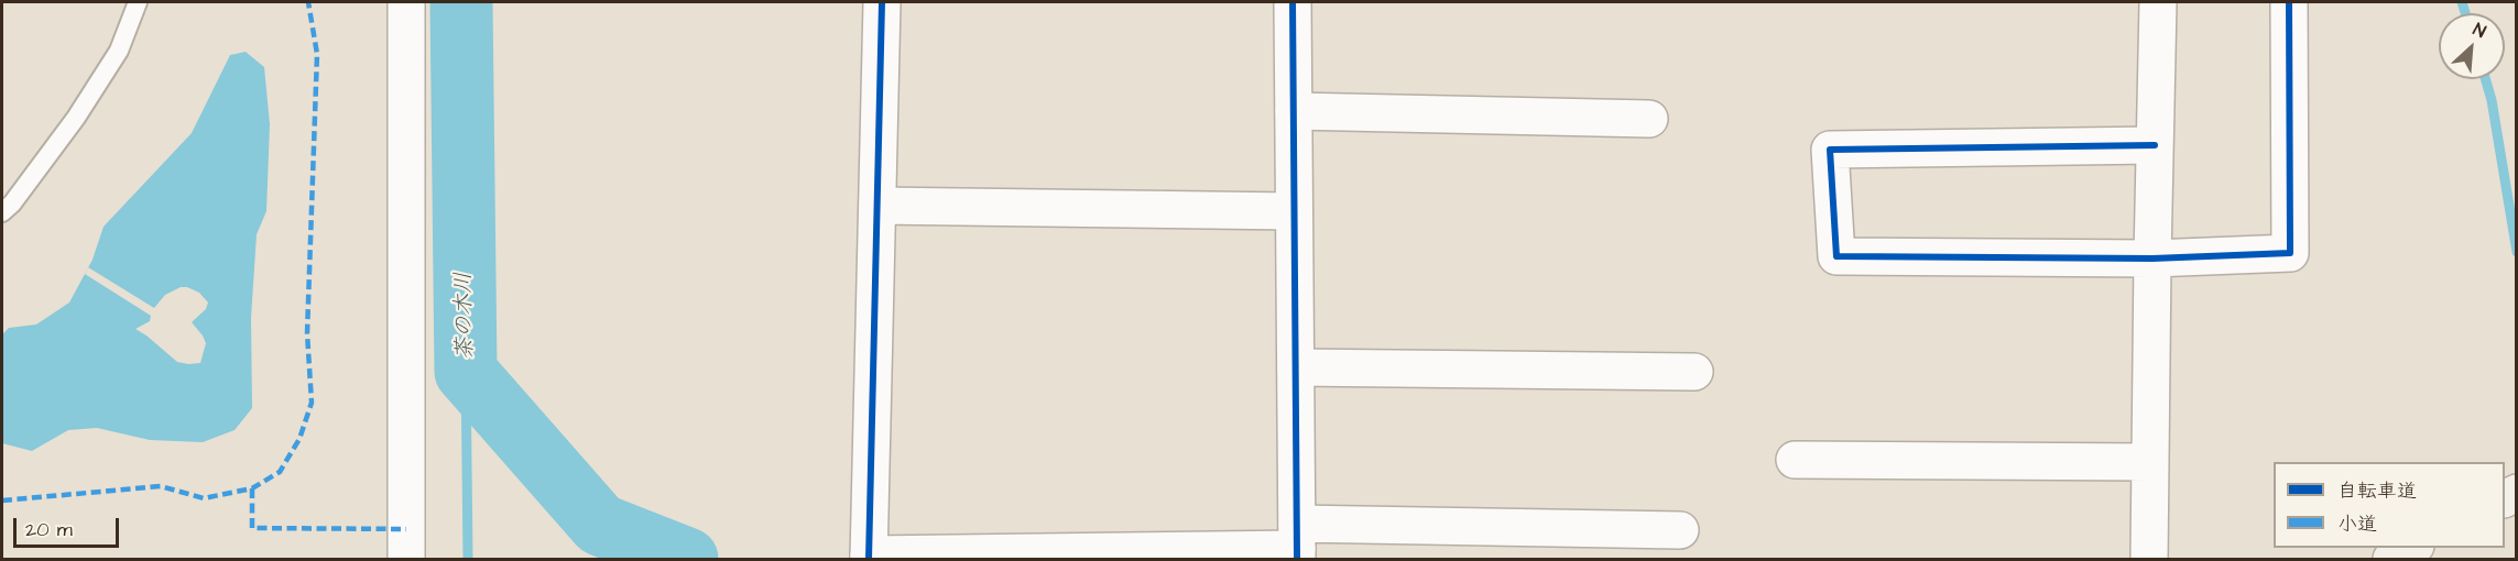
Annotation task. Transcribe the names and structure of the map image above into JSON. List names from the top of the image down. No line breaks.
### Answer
{"water":["茶の木川"],"legend":["自転車道","小道"],"scale_bar":"20 m","north":"top right"}
